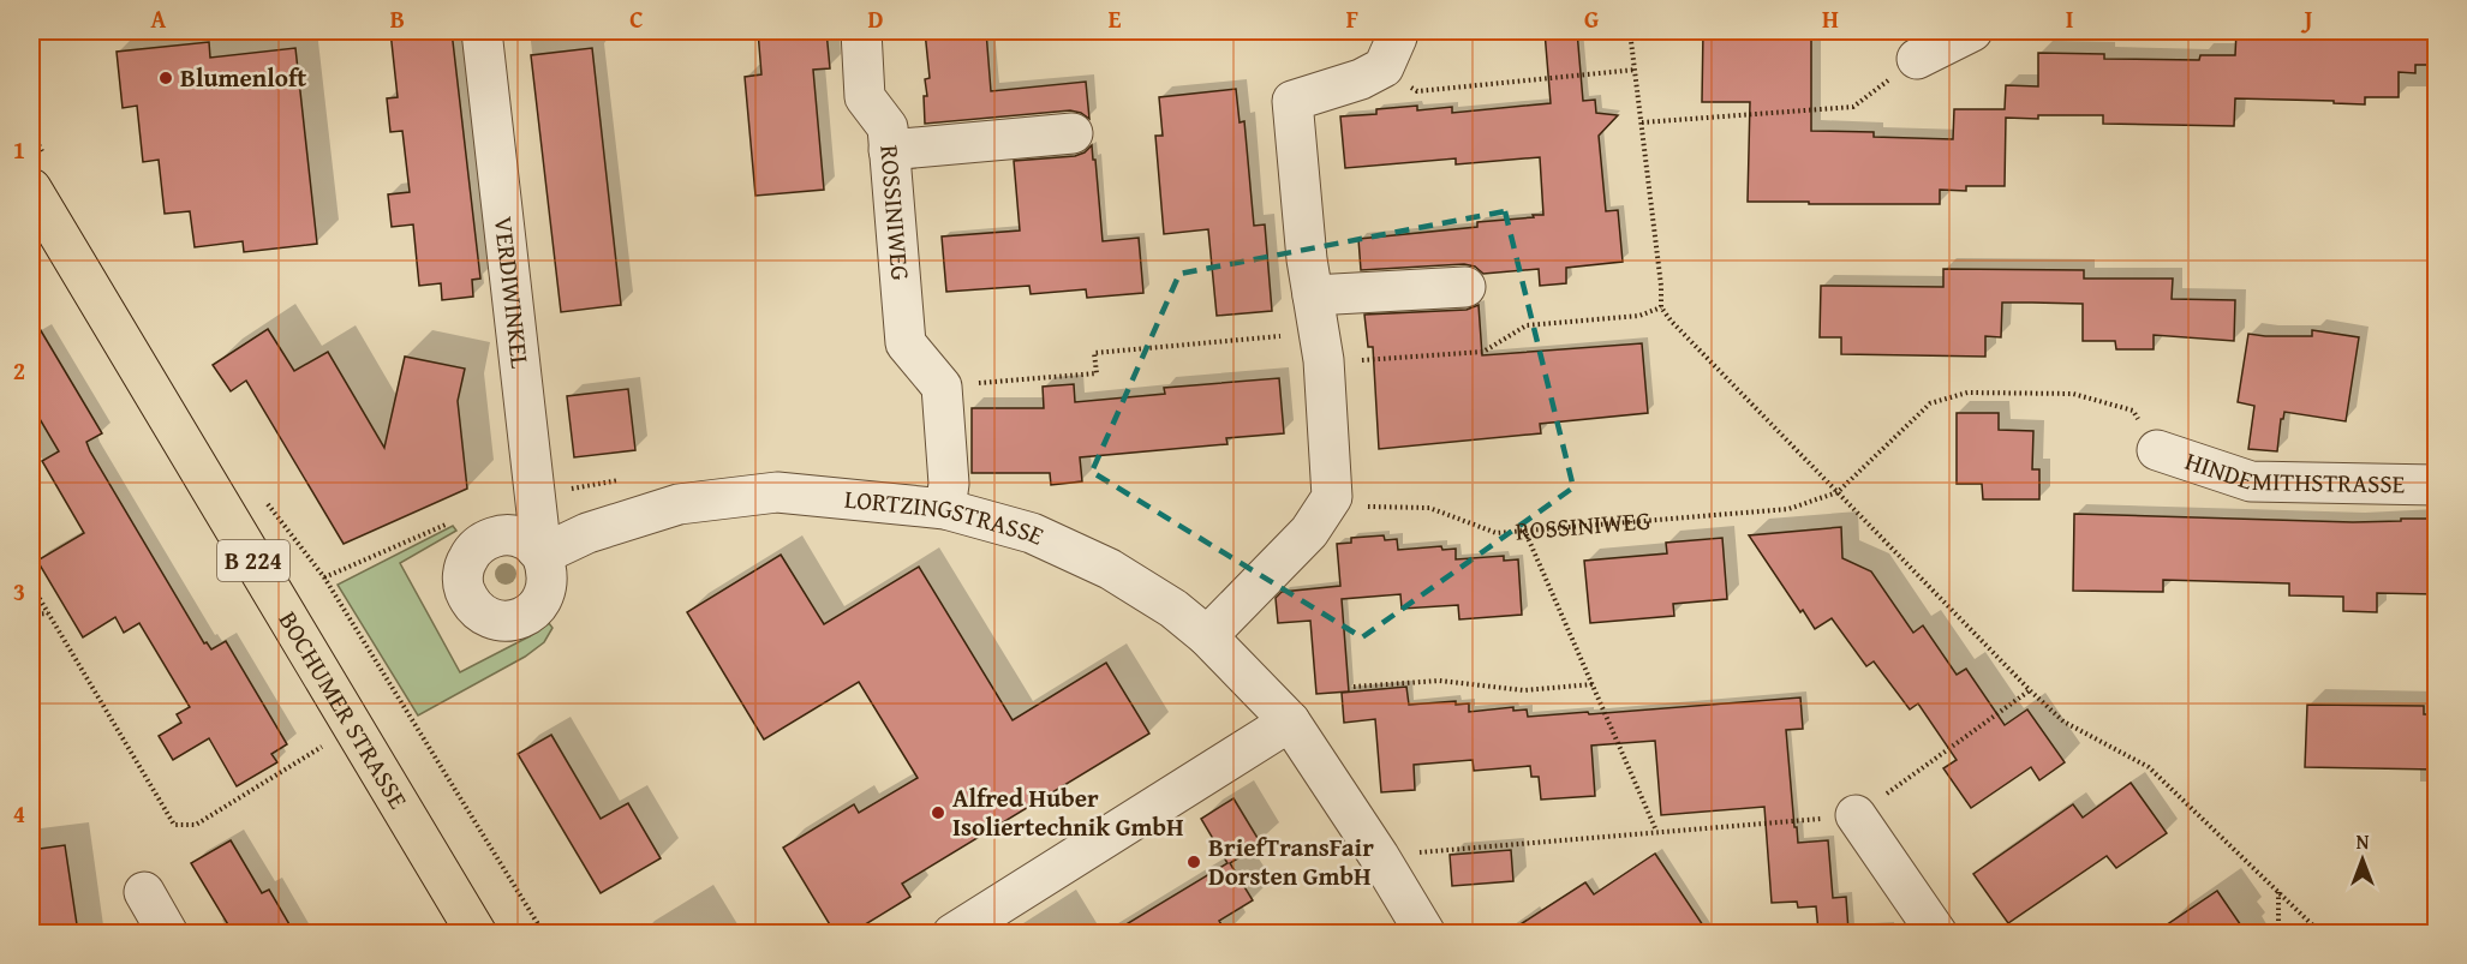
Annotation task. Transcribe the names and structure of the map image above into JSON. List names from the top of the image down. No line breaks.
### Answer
{"streets":{"main road":["B 224","BOCHUMER STRASSE"],"street":["ROSSINIWEG","VERDIWINKEL","HINDEMITHSTRASSE","LORTZINGSTRASSE"]},"crossings":[["VERDIWINKEL","LORTZINGSTRASSE"]],"places":["Blumenloft","Alfred Huber Isoliertechnik GmbH","BriefTransFair Dorsten GmbH"],"north":"top","grid":{"columns":["A","B","C","D","E","F","G","H","I","J"],"rows":["1","2","3","4"]}}
